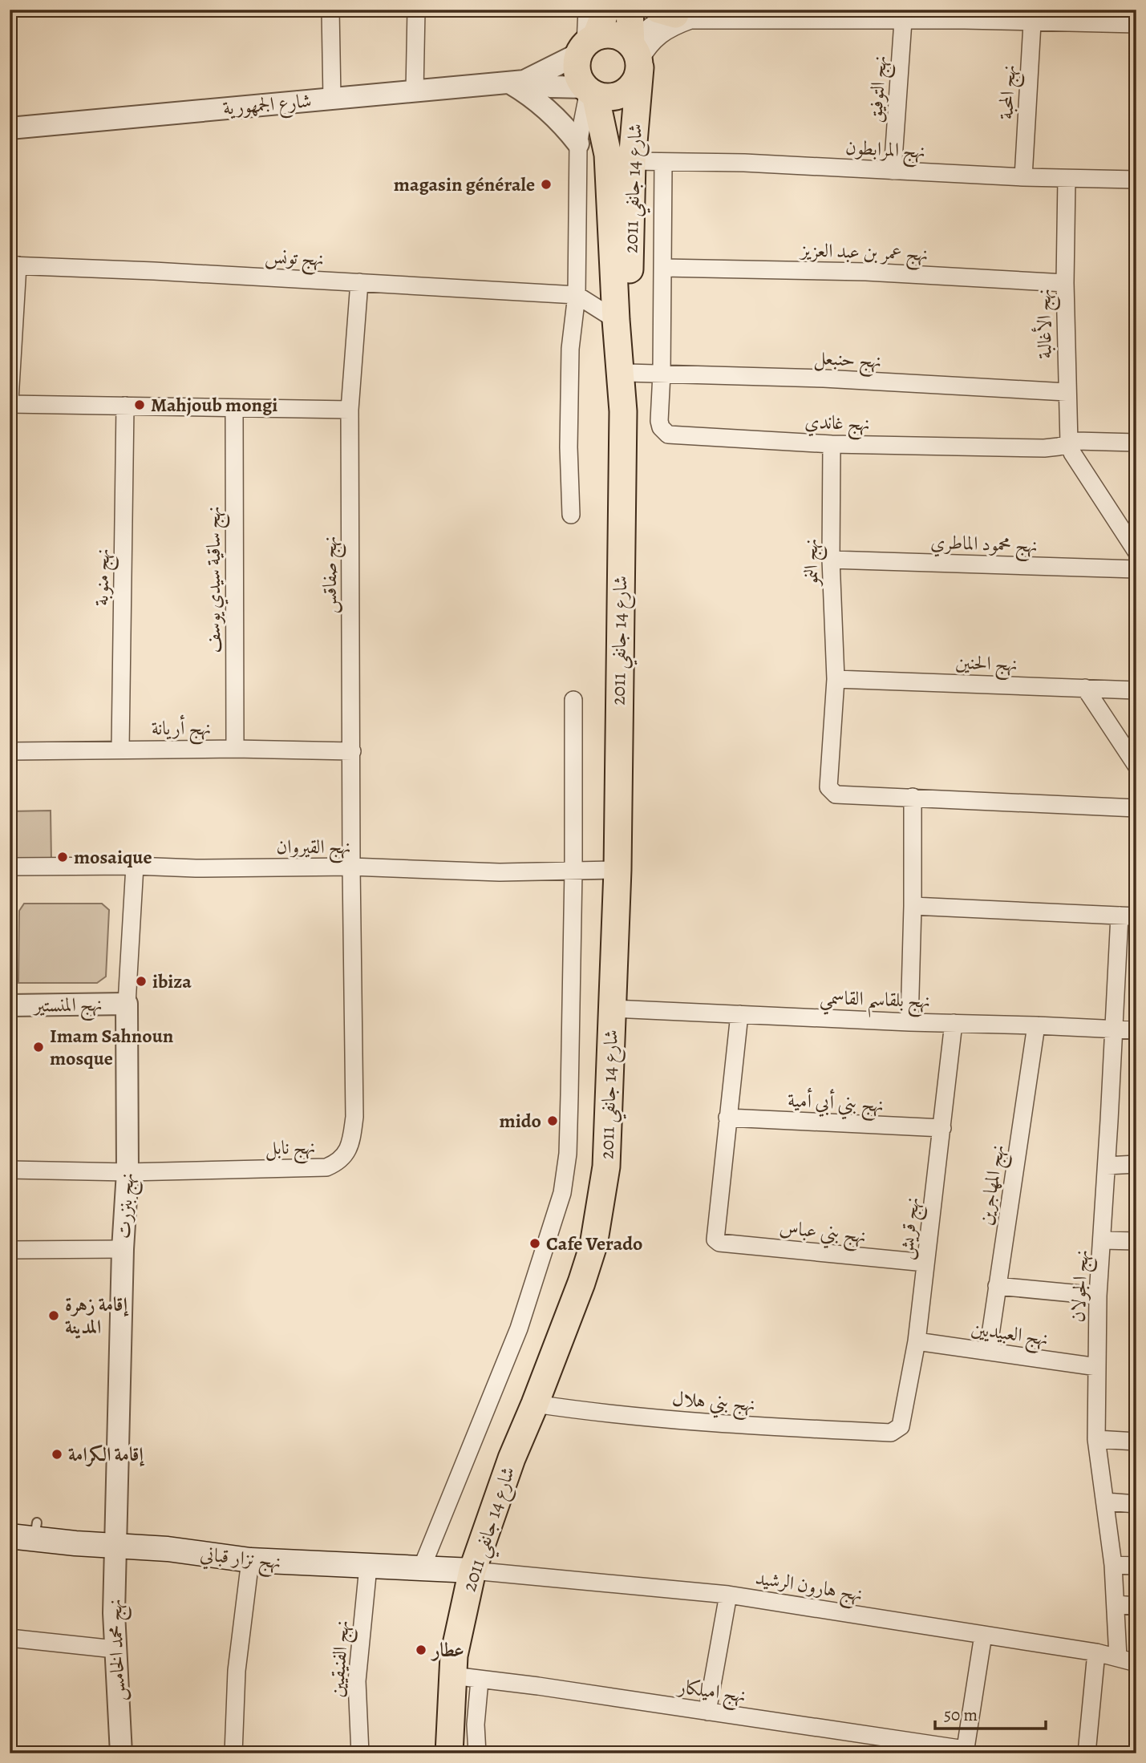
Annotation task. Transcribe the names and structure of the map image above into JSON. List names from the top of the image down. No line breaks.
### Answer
{"streets":{"main road":["شارع 14 جانفي 2011","نهج نزار قباني"],"street":["نهج التوفيق","نهج المحبة","شارع الجمهورية","نهج المرابطون","نهج عمر بن عبد العزيز","نهج تونس","نهج الأغالبة","نهج حنبعل","نهج غاندي","نهج محمود الماطري","نهج النمو","نهج صفاقس","نهج منوبة","نهج ساقية سيدي يوسف","نهج الحنين","نهج أريانة","نهج القيروان","نهج بلقاسم القاسمي","نهج المنستير","نهج بني أبي أمية","نهج نابل","نهج المهاجرين","نهج بنزرت","نهج قريش","نهج بني عباس","نهج الجولان","نهج العبيديين","نهج بني هلال","نهج هارون الرشيد","نهج محمد الخامس","نهج الفنيقيين","نهج اميلكار"]},"crossings":[["نهج التوفيق","نهج المرابطون"],["نهج المحبة","نهج المرابطون"],["نهج المرابطون","شارع 14 جانفي 2011"],["نهج المرابطون","نهج الأغالبة"],["شارع 14 جانفي 2011","نهج حنبعل"],["شارع 14 جانفي 2011","نهج القيروان"],["شارع 14 جانفي 2011","نهج بلقاسم القاسمي"],["شارع 14 جانفي 2011","نهج بني هلال"],["شارع 14 جانفي 2011","نهج نزار قباني"],["شارع 14 جانفي 2011","نهج هارون الرشيد"],["شارع 14 جانفي 2011","نهج اميلكار"],["نهج عمر بن عبد العزيز","نهج الأغالبة"],["نهج تونس","نهج صفاقس"],["نهج الأغالبة","نهج حنبعل"],["نهج الأغالبة","نهج غاندي"],["نهج حنبعل","نهج غاندي"],["نهج غاندي","نهج النمو"],["نهج محمود الماطري","نهج النمو"],["نهج النمو","نهج الحنين"],["نهج صفاقس","نهج أريانة"],["نهج صفاقس","نهج القيروان"],["نهج صفاقس","نهج نابل"],["نهج منوبة","نهج أريانة"],["نهج ساقية سيدي يوسف","نهج أريانة"],["نهج القيروان","نهج نابل"],["نهج القيروان","نهج بنزرت"],["نهج بلقاسم القاسمي","نهج المهاجرين"],["نهج بلقاسم القاسمي","نهج قريش"],["نهج بلقاسم القاسمي","نهج الجولان"],["نهج المنستير","نهج بنزرت"],["نهج بني أبي أمية","نهج قريش"],["نهج بني أبي أمية","نهج بني عباس"],["نهج نابل","نهج بنزرت"],["نهج المهاجرين","نهج العبيديين"],["نهج بنزرت","نهج نزار قباني"],["نهج بنزرت","نهج محمد الخامس"],["نهج قريش","نهج بني عباس"],["نهج قريش","نهج العبيديين"],["نهج قريش","نهج بني هلال"],["نهج الجولان","نهج العبيديين"],["نهج الجولان","نهج هارون الرشيد"],["نهج نزار قباني","نهج هارون الرشيد"],["نهج نزار قباني","نهج محمد الخامس"],["نهج نزار قباني","نهج الفنيقيين"]],"places":["magasin générale","Mahjoub mongi","mosaique","ibiza","Imam Sahnoun mosque","mido","Cafe Verado","إقامة زهرة المدينة","إقامة الكرامة","عطار"],"scale_bar":"50 m"}
